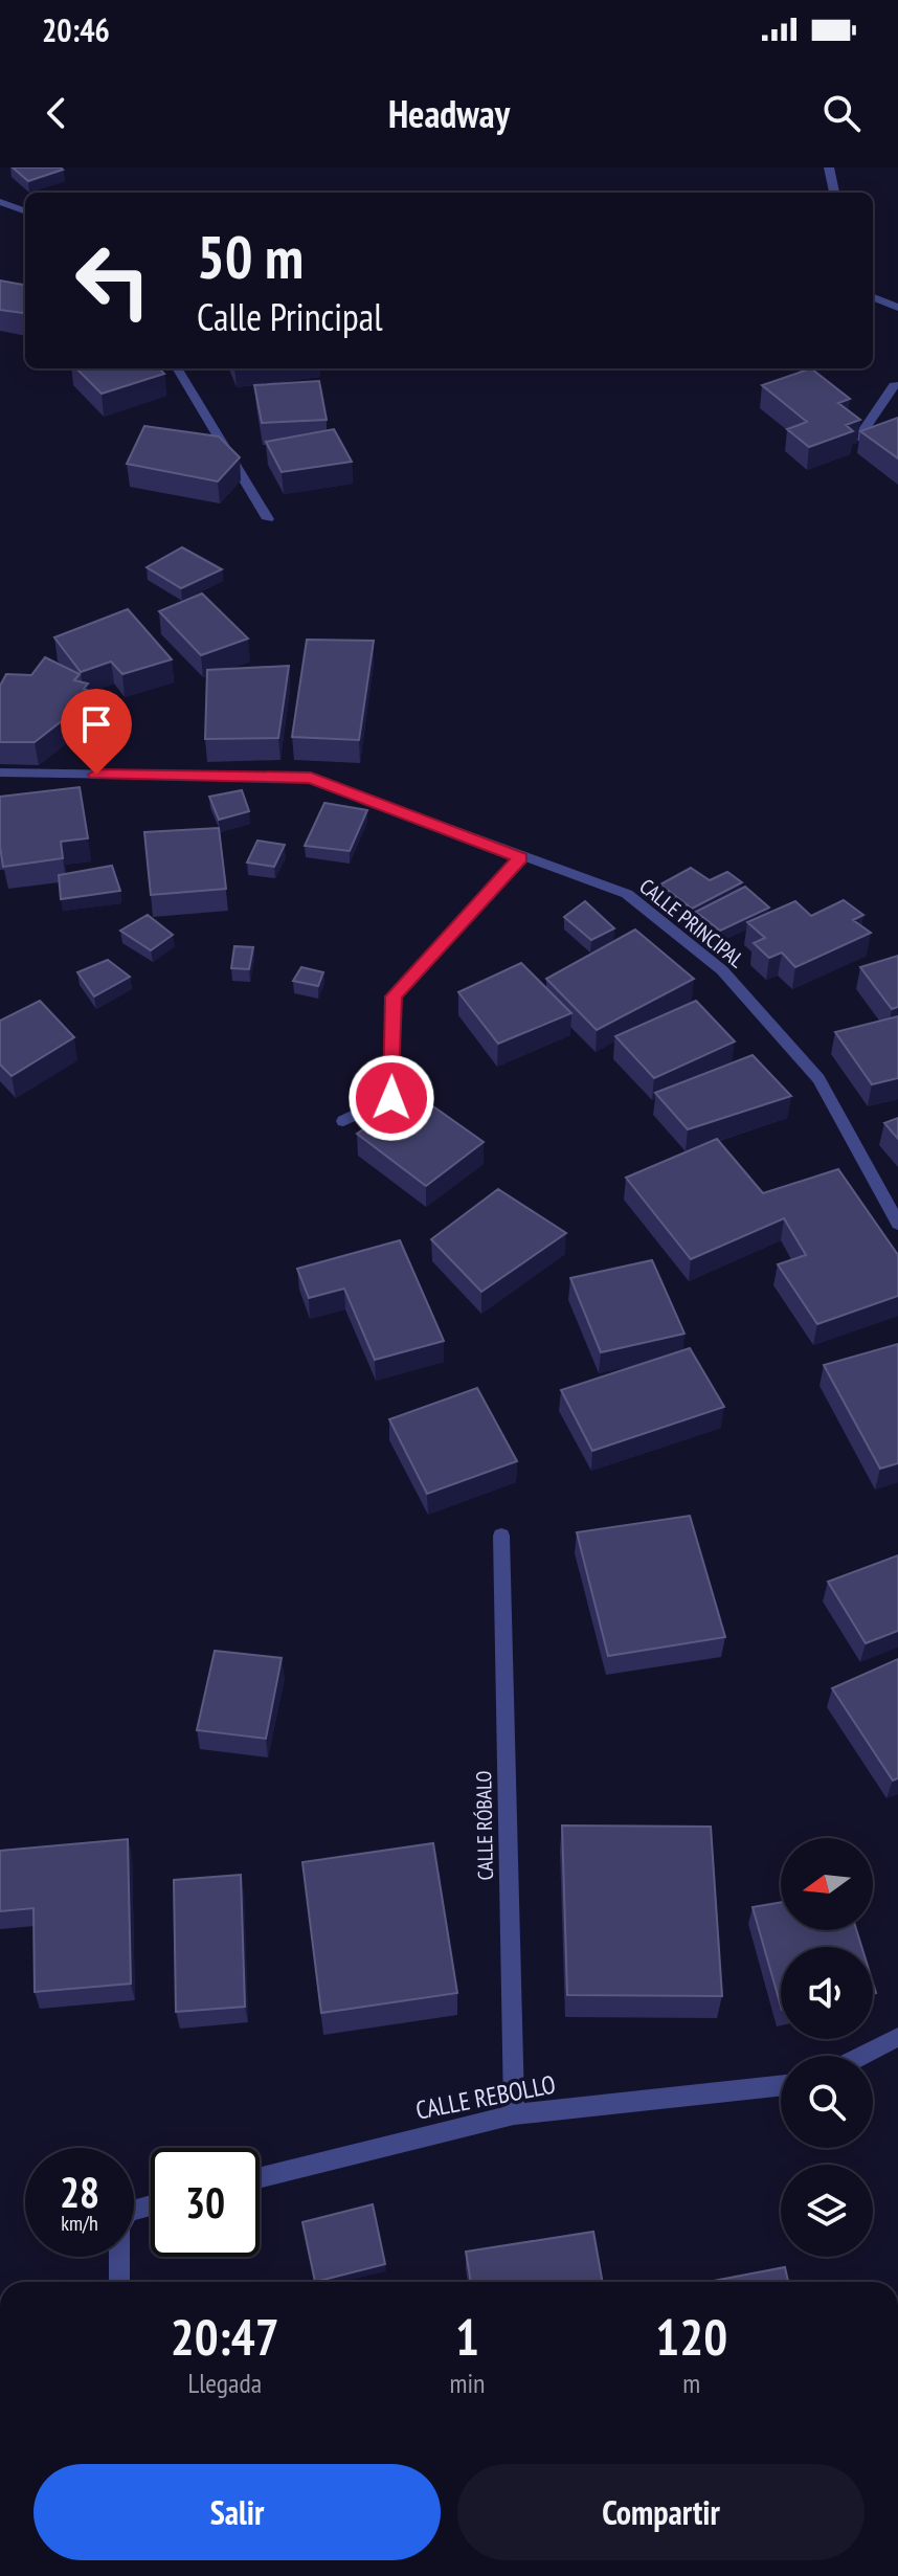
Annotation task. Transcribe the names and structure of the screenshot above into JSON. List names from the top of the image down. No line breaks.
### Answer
{"streets":{"street":["CALLE PRINCIPAL","CALLE RÓBALO","CALLE REBOLLO"]},"crossings":[["CALLE RÓBALO","CALLE REBOLLO"]],"north":"left","page":{"status":"20:46","header":"Headway","turn":["50 m","Calle Principal"],"speed":"28 km/h","limit":"30","eta":["20:47","Llegada","1","min","120","m"],"buttons":["Salir","Compartir"]}}
